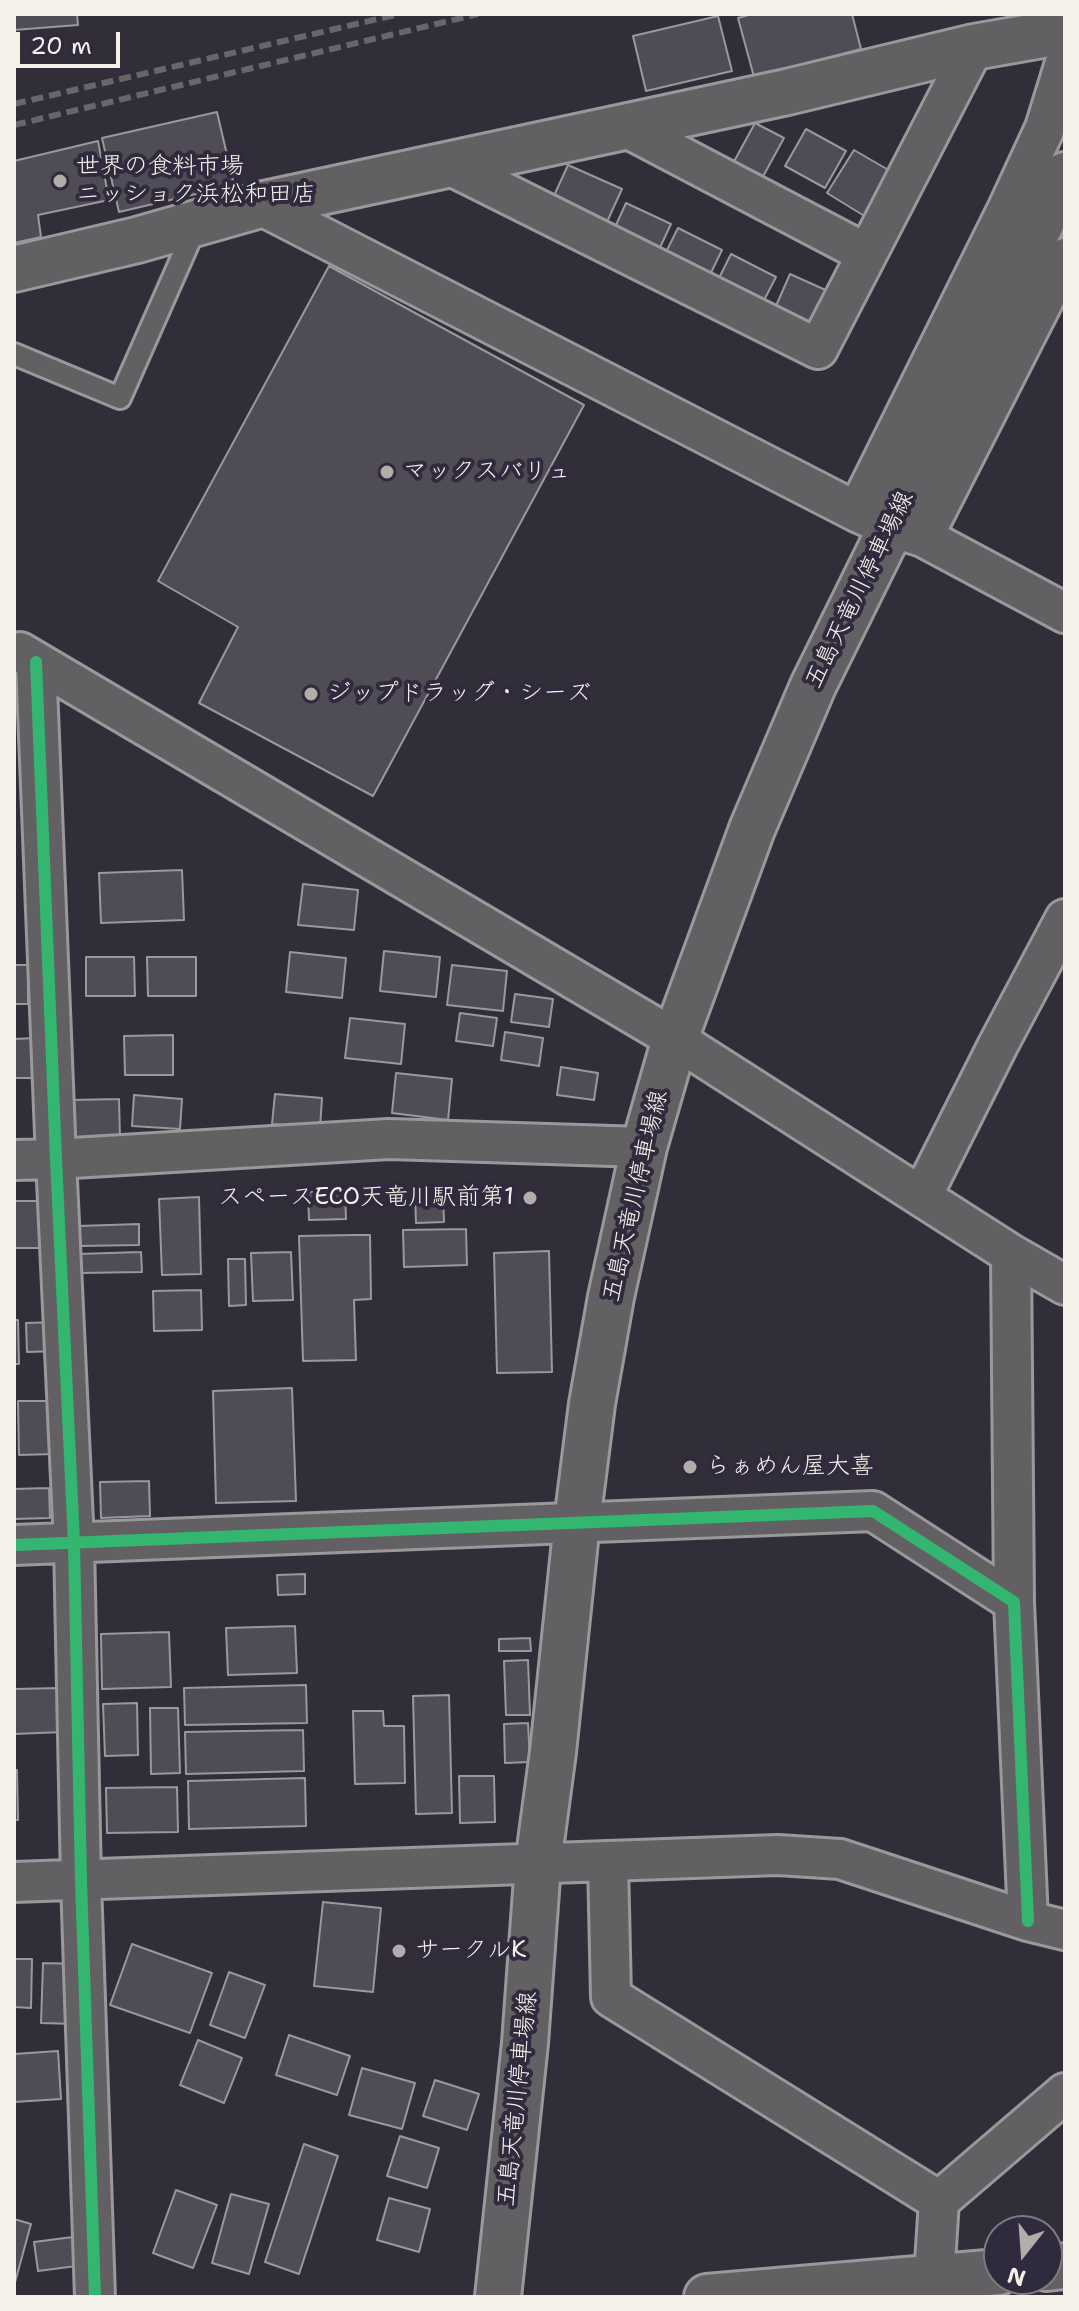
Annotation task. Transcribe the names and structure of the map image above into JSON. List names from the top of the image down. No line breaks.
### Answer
{"streets":{"main road":["五島天竜川停車場線"]},"places":["世界の食料市場 ニッショク浜松和田店","マックスバリュ","ジップドラッグ・シーズ","スペースECO天竜川駅前第1","らぁめん屋大喜","サークルK"],"scale_bar":"20 m","north":"bottom"}
